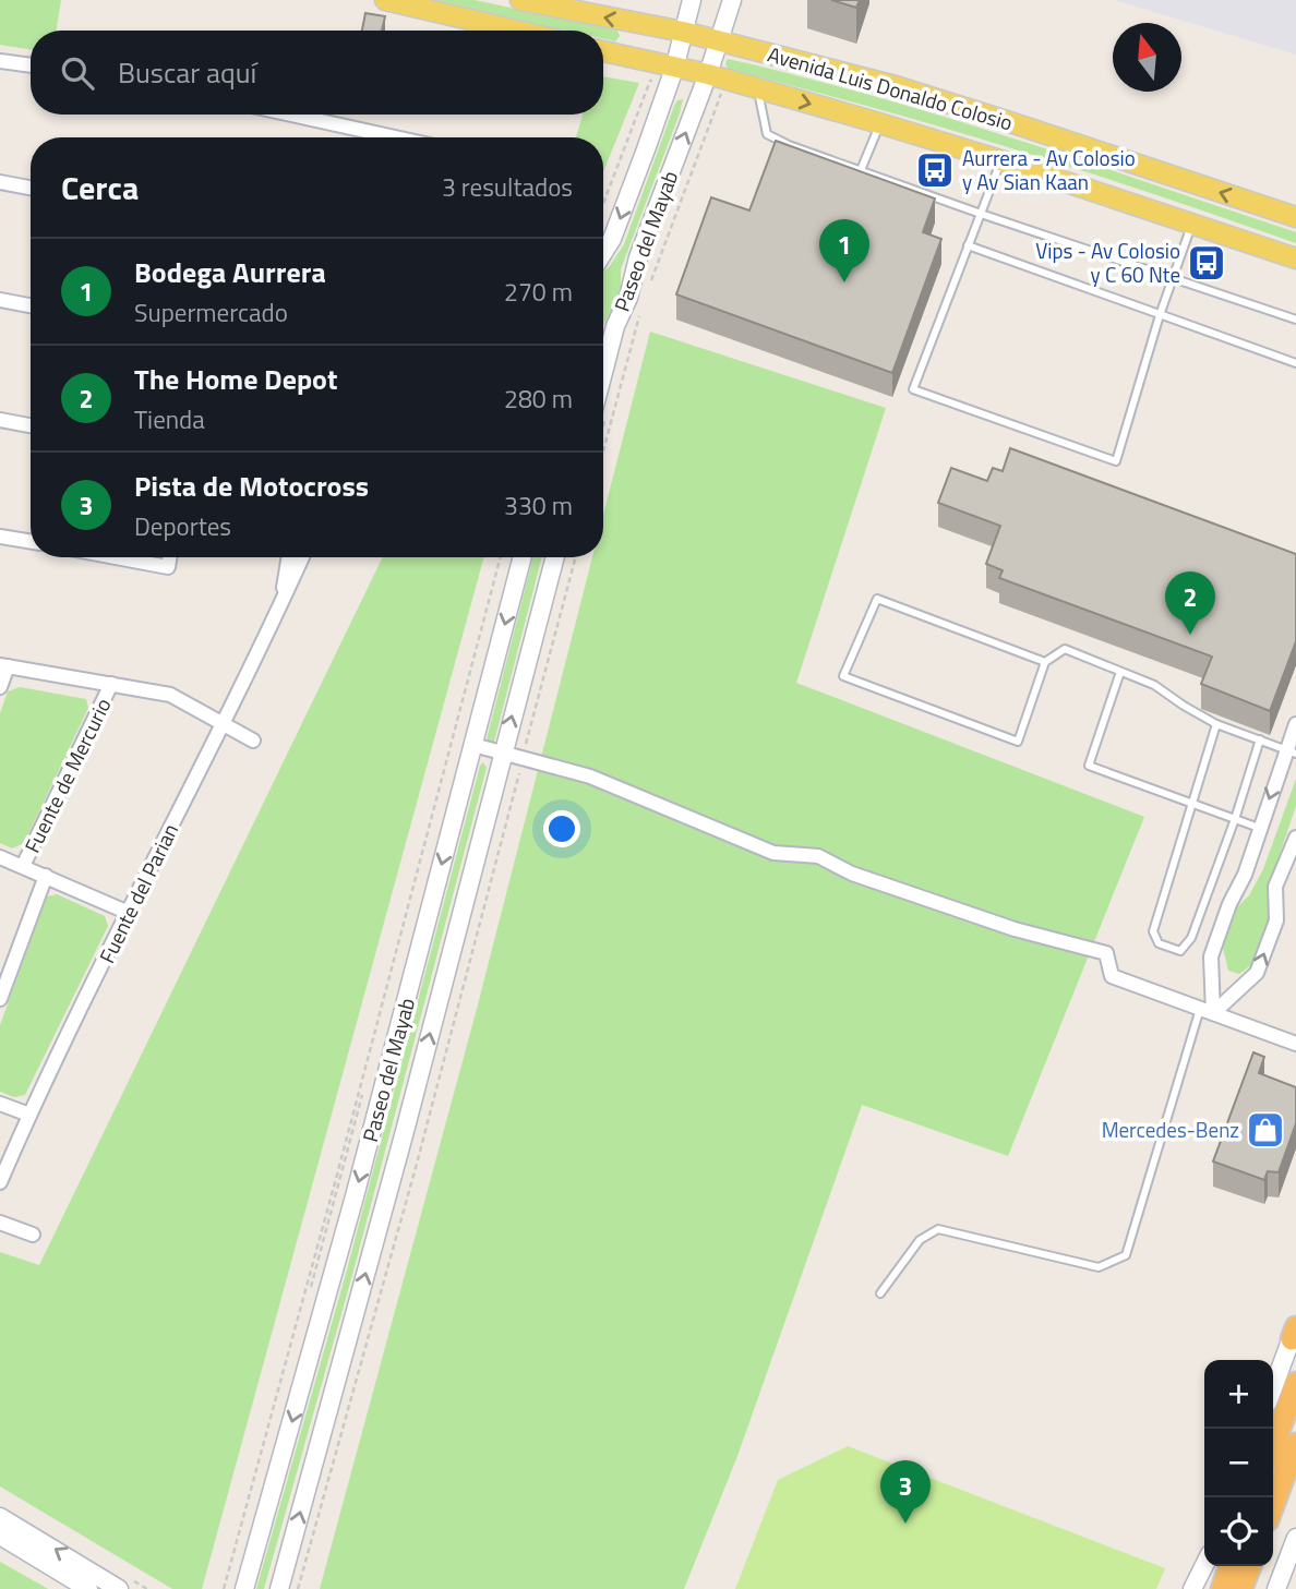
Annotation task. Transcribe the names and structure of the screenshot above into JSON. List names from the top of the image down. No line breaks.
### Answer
{"streets":{"main road":["Avenida Luis Donaldo Colosio","Paseo del Mayab"],"street":["Fuente de Mercurio","Fuente del Parian"]},"crossings":[["Avenida Luis Donaldo Colosio","Paseo del Mayab"]],"places":{"bus stop":["Aurrera - Av Colosio y Av Sian Kaan","Vips - Av Colosio y C 60 Nte"],"shop":["Mercedes-Benz"]},"north":"top","page":{"search":"Buscar aquí","heading":["Cerca","3 resultados"],"pins":["1","2","3"],"list":[{"mark":"1","name":"Bodega Aurrera","note":"Supermercado","value":"270 m"},{"mark":"2","name":"The Home Depot","note":"Tienda","value":"280 m"},{"mark":"3","name":"Pista de Motocross","note":"Deportes","value":"330 m"}],"map_buttons":["+","−"]}}
